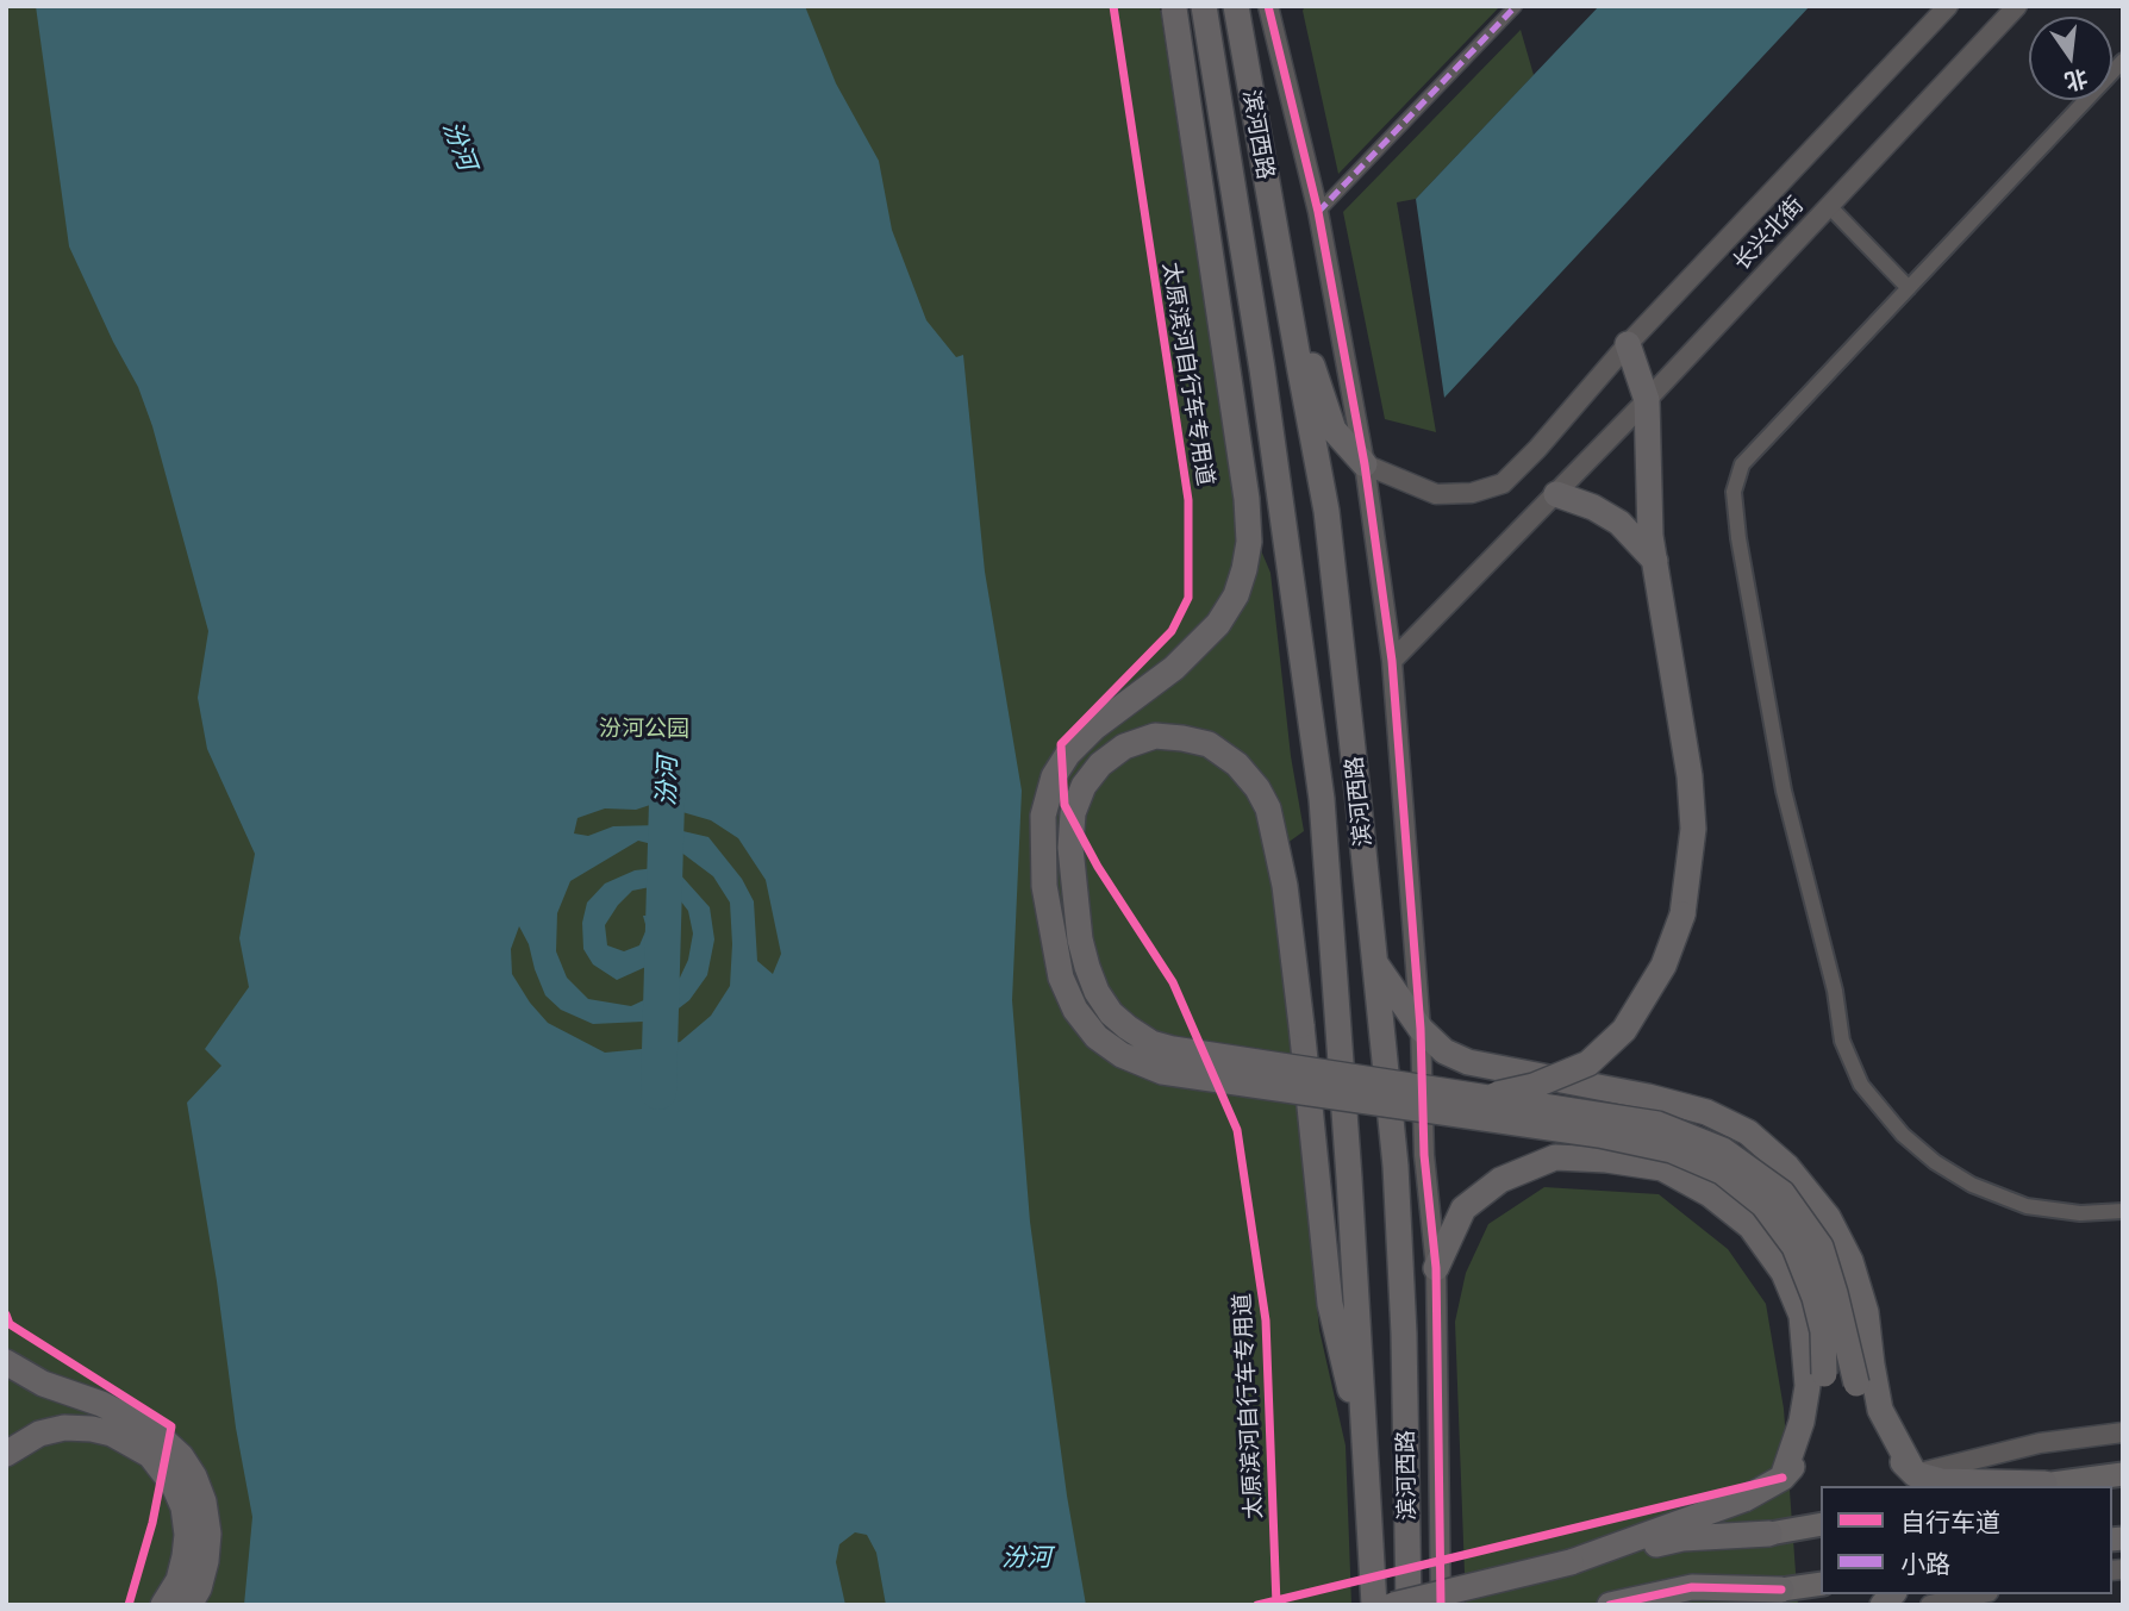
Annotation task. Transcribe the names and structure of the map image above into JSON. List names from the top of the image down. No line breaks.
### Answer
{"streets":{"highway":["滨河西路"],"street":["长兴北街"],"cycle path":["太原滨河自行车专用道"]},"water":["汾河"],"parks":["汾河公园"],"legend":["自行车道","小路"],"north":"bottom"}
